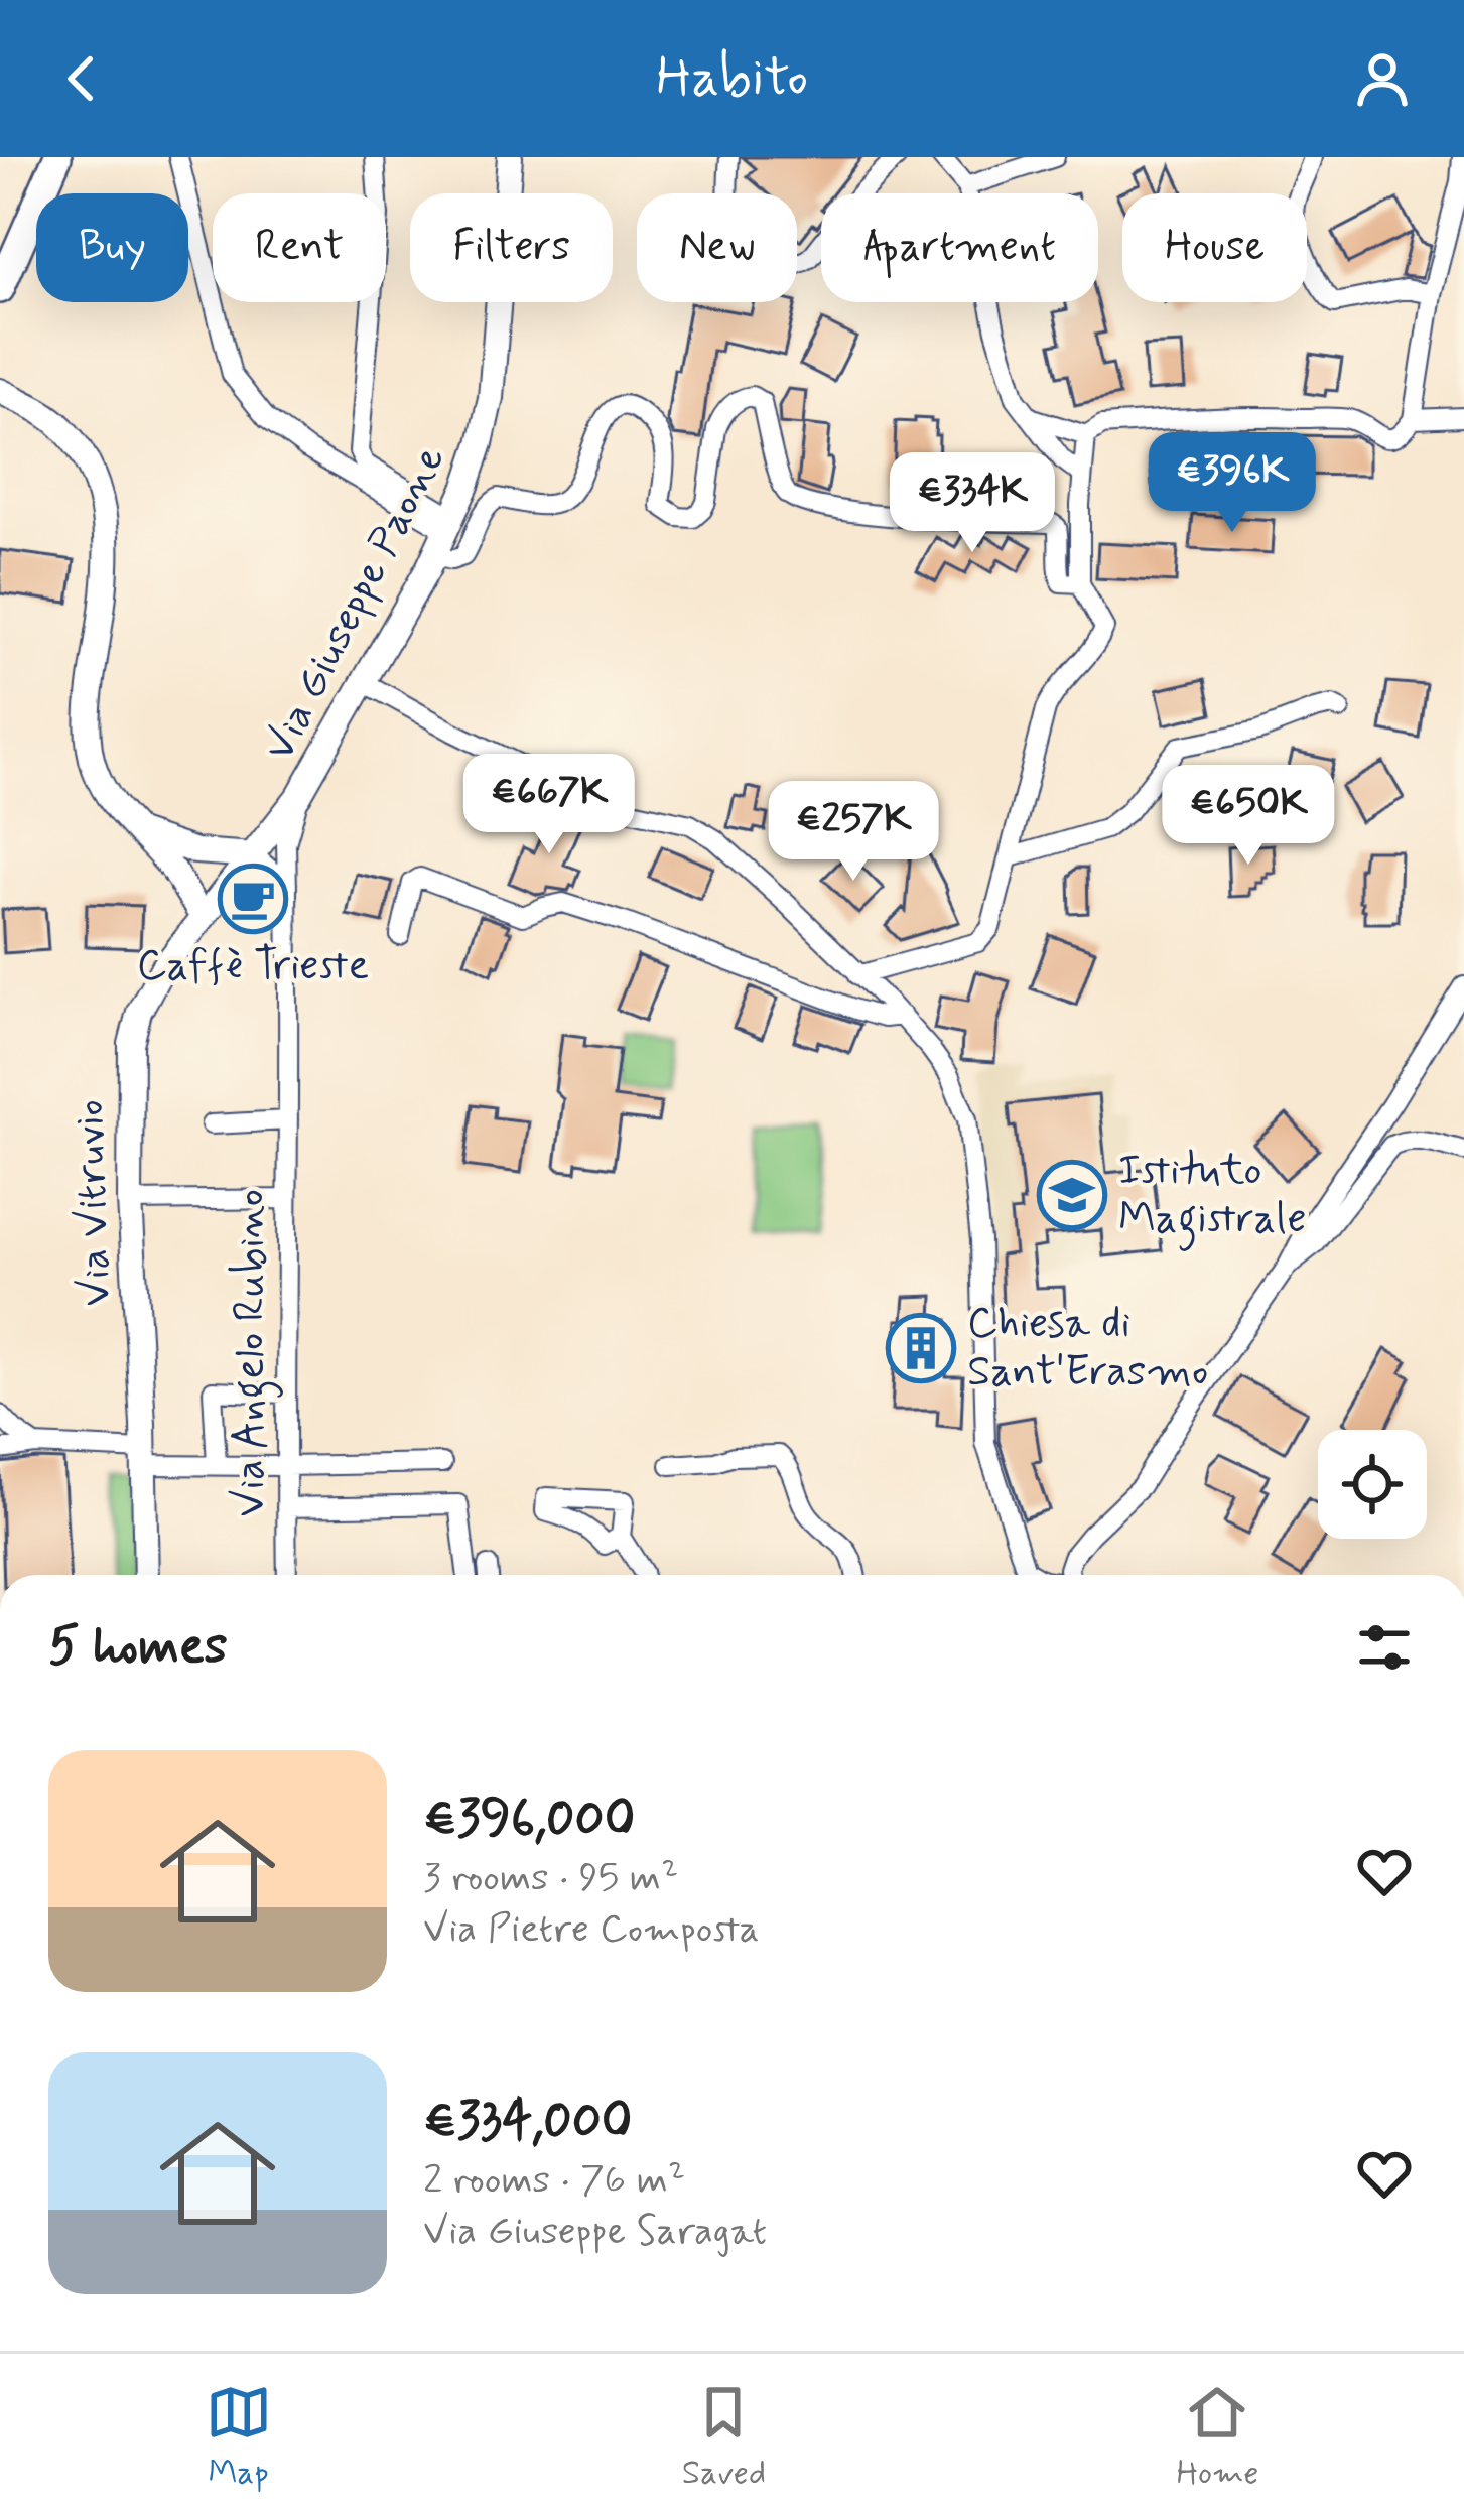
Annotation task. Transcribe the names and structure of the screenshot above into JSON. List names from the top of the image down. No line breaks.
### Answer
{"streets":{"street":["Via Giuseppe Paone","Via Vitruvio","Via Angelo Rubino"]},"crossings":[["Via Giuseppe Paone","Via Vitruvio"],["Via Giuseppe Paone","Via Angelo Rubino"]],"places":{"cafe":["Caffè Trieste"],"school or university":["Istituto Magistrale"],"building":["Chiesa di Sant'Erasmo"]},"page":{"header":"Habito","chip":["Buy","Rent","Filters","New","Apartment","House"],"price":["€396K","€334K","€667K","€650K","€257K"],"heading":"5 homes","list":[{"name":"€396,000","note":"3 rooms · 95 m² · Via Pietre Composta"},{"name":"€334,000","note":"2 rooms · 76 m² · Via Giuseppe Saragat"}],"tabs":["Map","Saved","Home"]}}
